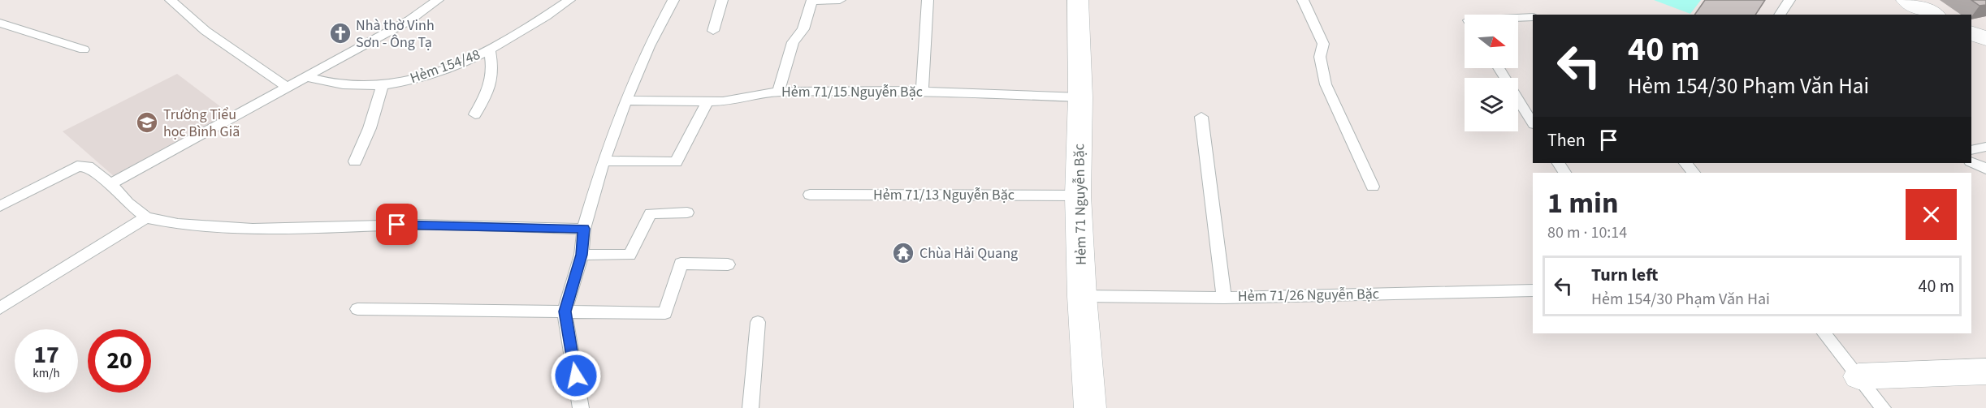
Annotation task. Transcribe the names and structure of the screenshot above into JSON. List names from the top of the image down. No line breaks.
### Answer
{"streets":{"street":["Hẻm 71 Nguyễn Bặc"],"lane":["Hẻm 154/48","Hẻm 71/15 Nguyễn Bặc","Hẻm 71/13 Nguyễn Bặc","Hẻm 71/26 Nguyễn Bặc"]},"crossings":[["Hẻm 71/15 Nguyễn Bặc","Hẻm 71 Nguyễn Bặc"],["Hẻm 71/13 Nguyễn Bặc","Hẻm 71 Nguyễn Bặc"],["Hẻm 71 Nguyễn Bặc","Hẻm 71/26 Nguyễn Bặc"]],"places":{"church":["Nhà thờ Vinh Sơn - Ông Tạ"],"school or university":["Trường Tiểu học Bình Giã"],"temple":["Chùa Hải Quang"]},"north":"right","page":{"turn":["40 m","Hẻm 154/30 Phạm Văn Hai"],"then":"Then","heading":["1 min","80 m · 10:14"],"list":[{"name":"Turn left","note":"Hẻm 154/30 Phạm Văn Hai","value":"40 m"}],"speed":"17 km/h","limit":"20"}}
